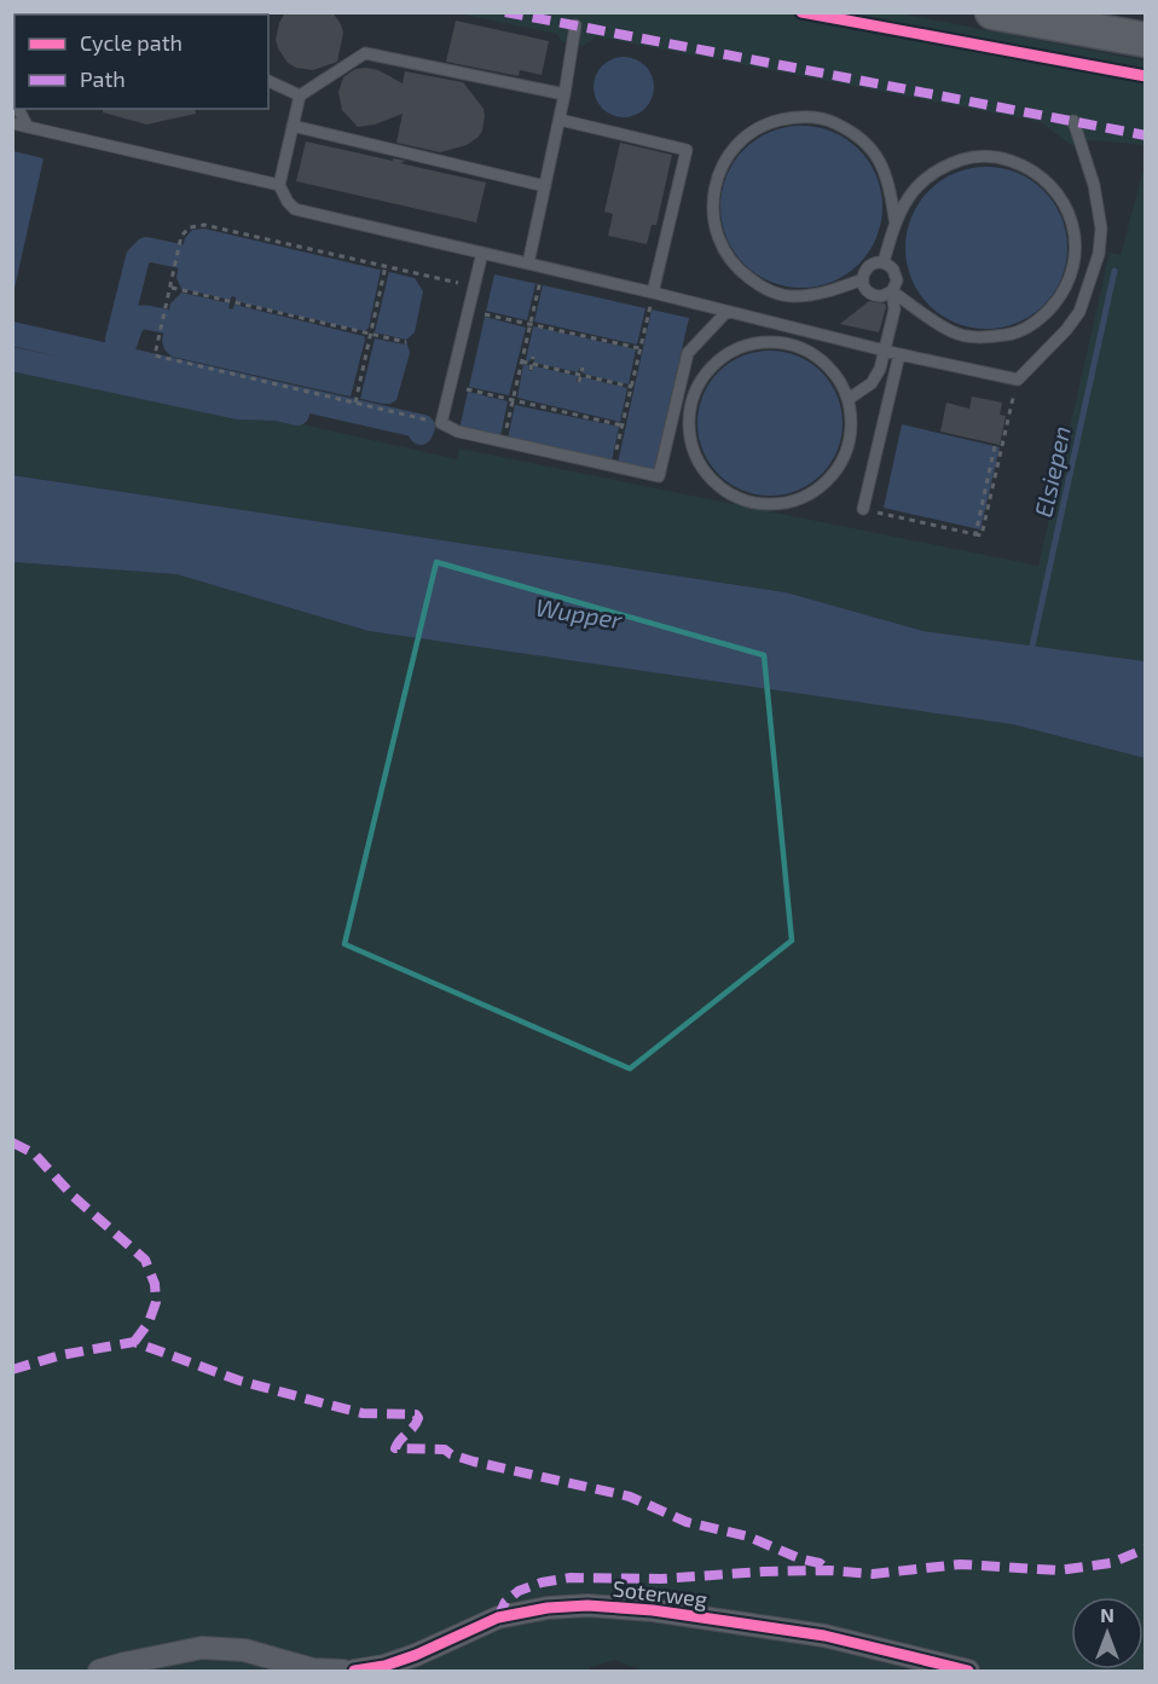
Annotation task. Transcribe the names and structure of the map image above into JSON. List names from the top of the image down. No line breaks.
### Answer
{"streets":{"street":["Soterweg"]},"water":["Elsiepen","Wupper"],"legend":["Cycle path","Path"],"north":"top"}
